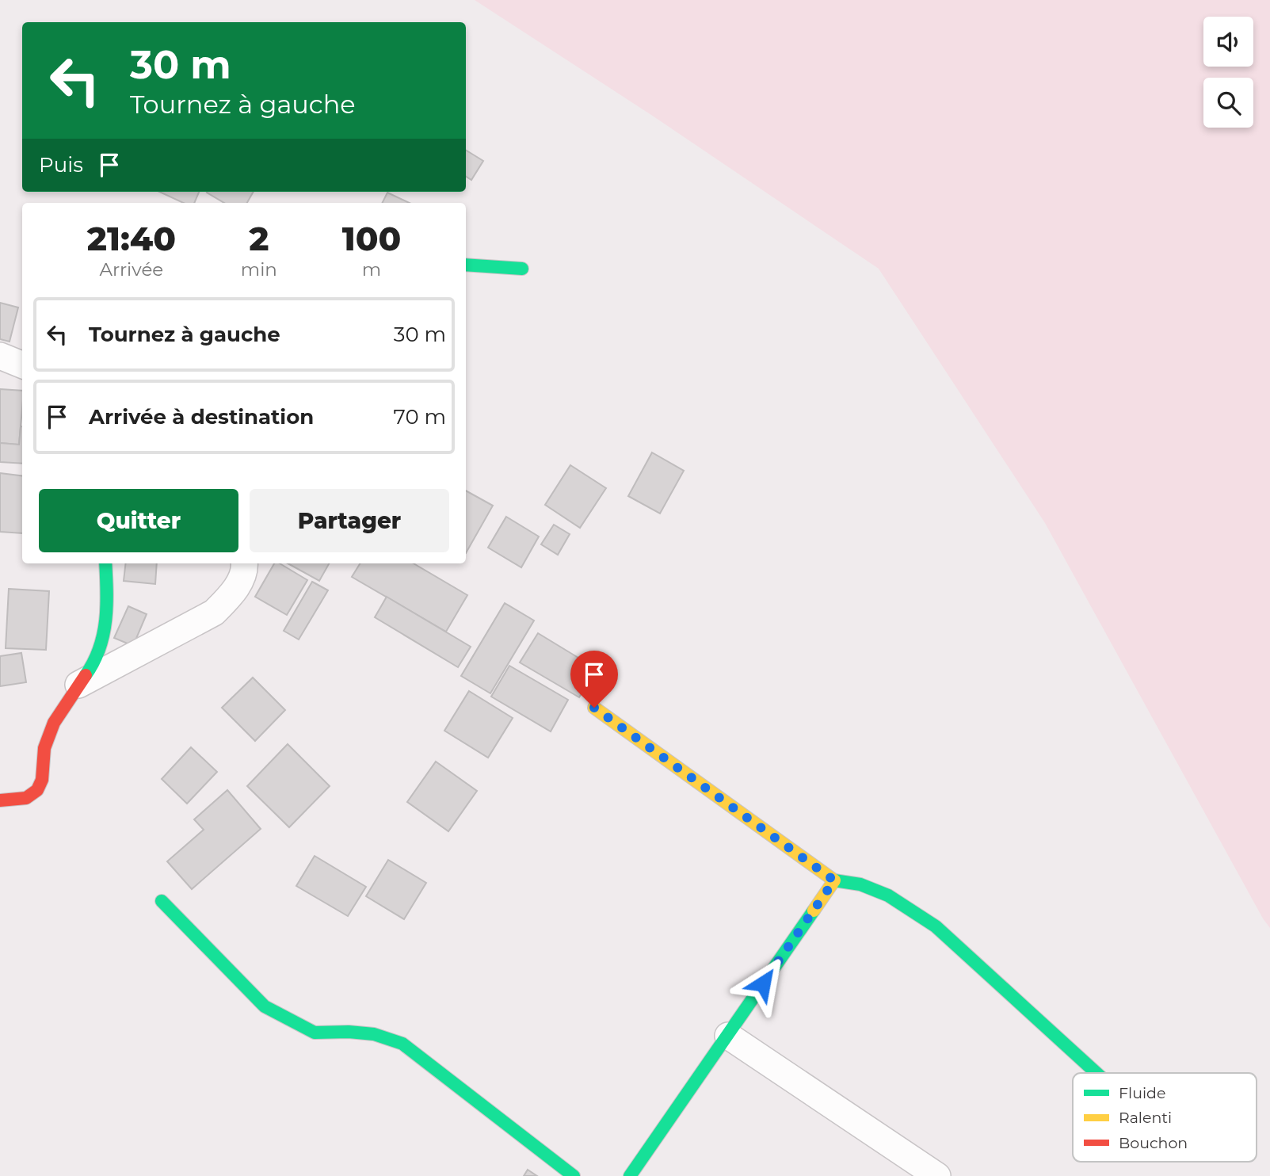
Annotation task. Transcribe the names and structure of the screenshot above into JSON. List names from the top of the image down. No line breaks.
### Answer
{"legend":["Fluide","Ralenti","Bouchon"],"page":{"turn":["30 m","Tournez à gauche"],"then":"Puis","eta":["21:40","Arrivée","2","min","100","m"],"list":[{"name":"Tournez à gauche","value":"30 m"},{"name":"Arrivée à destination","value":"70 m"}],"buttons":["Quitter","Partager"]}}
